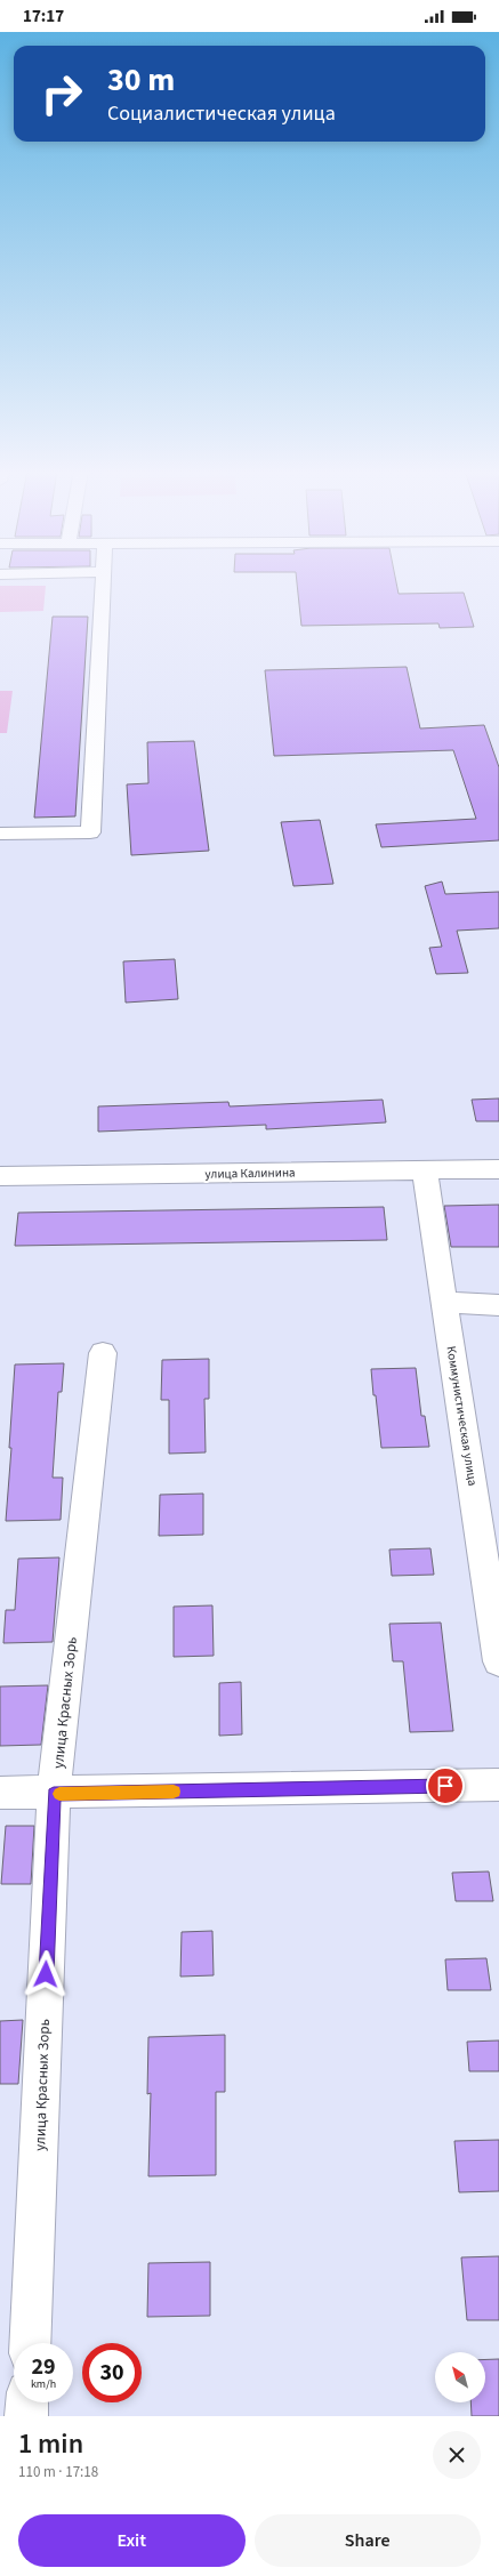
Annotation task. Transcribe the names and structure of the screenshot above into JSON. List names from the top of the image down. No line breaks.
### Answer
{"streets":{"street":["улица Калинина","Коммунистическая улица","улица Красных Зорь"]},"crossings":[["улица Калинина","Коммунистическая улица"]],"north":"top left","page":{"status":"17:17","turn":["30 m","Социалистическая улица"],"speed":"29 km/h","limit":"30","heading":["1 min","110 m · 17:18"],"buttons":["Exit","Share"]}}
